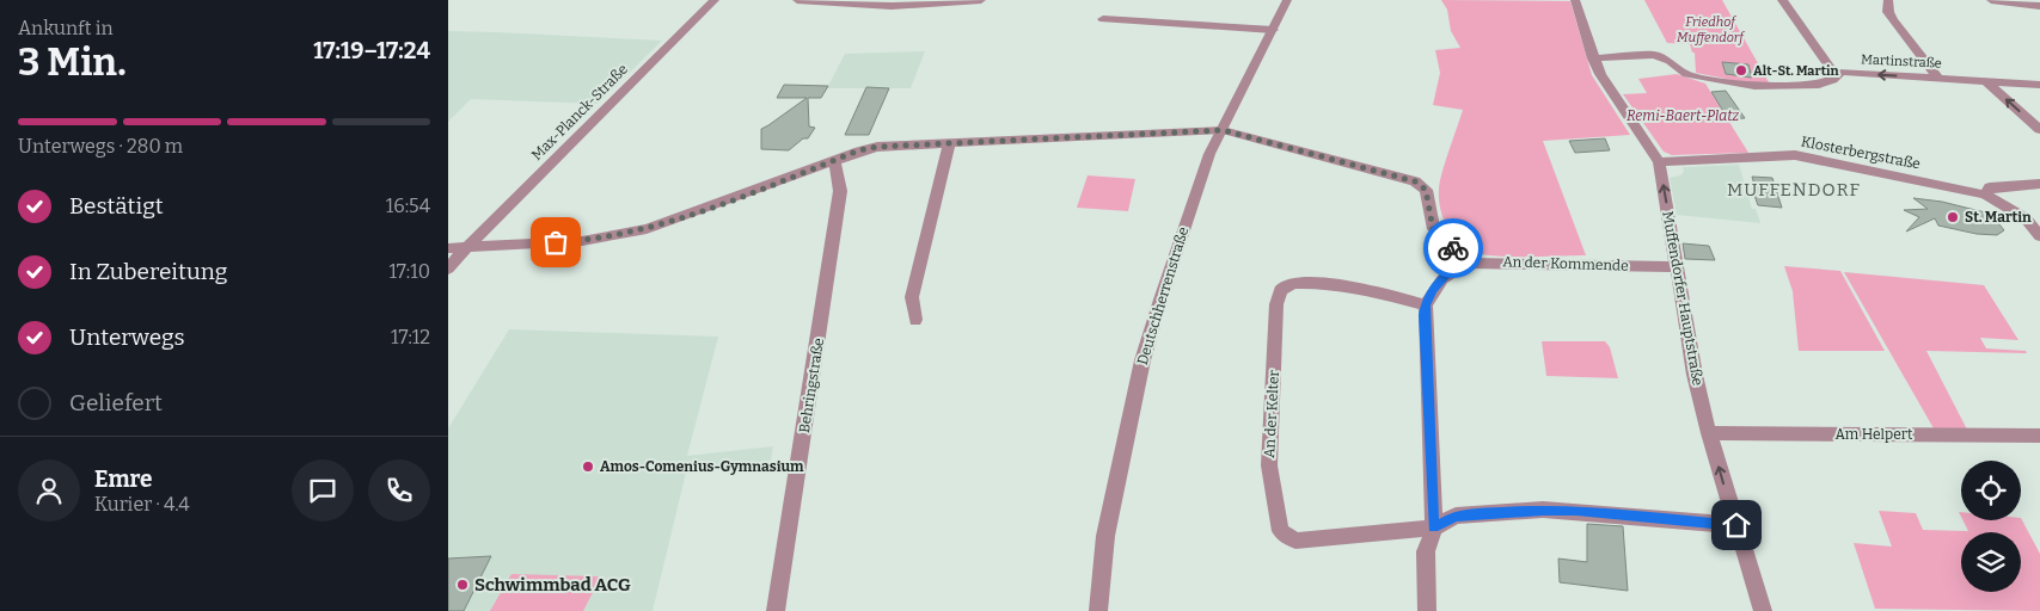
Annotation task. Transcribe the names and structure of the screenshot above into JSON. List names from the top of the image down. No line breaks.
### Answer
{"streets":{"street":["Martinstraße","Max-Planck-Straße","Klosterbergstraße","An der Kommende","Deutschherrenstraße","Muffendorfer Hauptstraße","Behringstraße","An der Kelter","Am Helpert"]},"crossings":[["Martinstraße","Muffendorfer Hauptstraße"],["Klosterbergstraße","Muffendorfer Hauptstraße"],["An der Kommende","Muffendorfer Hauptstraße"],["Muffendorfer Hauptstraße","Am Helpert"]],"districts":["MUFFENDORF"],"parks":["Friedhof Muffendorf","Remi-Baert-Platz"],"places":["Alt-St. Martin","St. Martin","Amos-Comenius-Gymnasium","Schwimmbad ACG"],"page":{"heading":["3 Min.","Ankunft in","17:19–17:24"],"panel":["Emre","Kurier · 4.4"],"bar":"Unterwegs · 280 m","list":[["Bestätigt","16:54"],["In Zubereitung","17:10"],["Unterwegs","17:12"],"Geliefert"]}}
